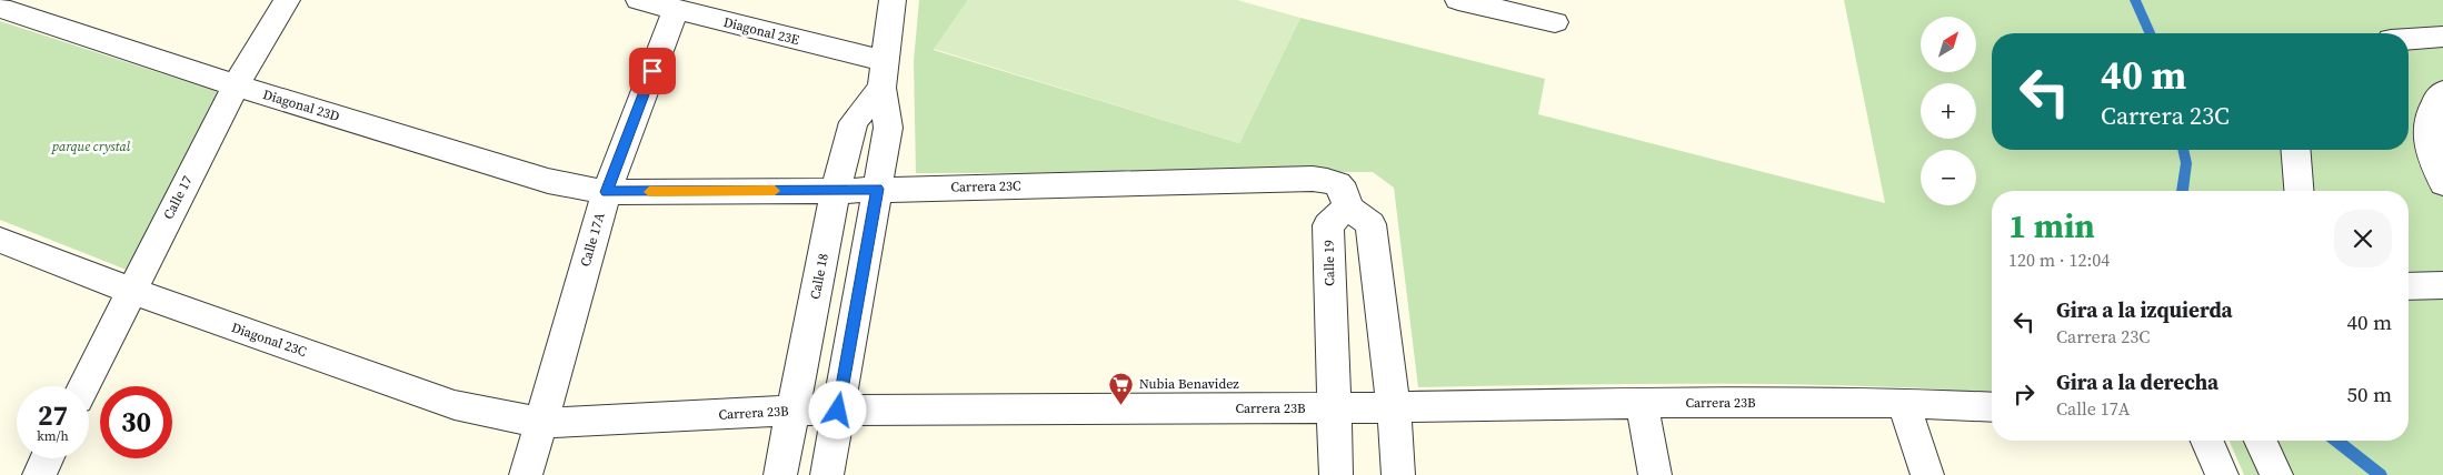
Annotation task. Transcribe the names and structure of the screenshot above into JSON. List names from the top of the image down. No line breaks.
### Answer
{"streets":{"street":["Diagonal 23E","Diagonal 23D","Carrera 23C","Calle 17","Calle 17A","Calle 19","Calle 18","Diagonal 23C","Carrera 23B"]},"crossings":[["Diagonal 23E","Calle 17A"],["Diagonal 23E","Calle 18"],["Diagonal 23D","Carrera 23C"],["Diagonal 23D","Calle 17"],["Diagonal 23D","Calle 17A"],["Carrera 23C","Calle 17A"],["Carrera 23C","Calle 19"],["Carrera 23C","Calle 18"],["Calle 17","Diagonal 23C"],["Calle 17A","Diagonal 23C"],["Calle 17A","Carrera 23B"],["Calle 19","Carrera 23B"],["Calle 18","Carrera 23B"],["Diagonal 23C","Carrera 23B"]],"parks":["parque crystal"],"places":{"supermarket":["Nubia Benavidez"]},"north":"top right","page":{"map_buttons":["+","−"],"turn":["40 m","Carrera 23C"],"heading":["1 min","120 m · 12:04"],"list":[{"name":"Gira a la izquierda","note":"Carrera 23C","value":"40 m"},{"name":"Gira a la derecha","note":"Calle 17A","value":"50 m"}],"speed":"27 km/h","limit":"30"}}
